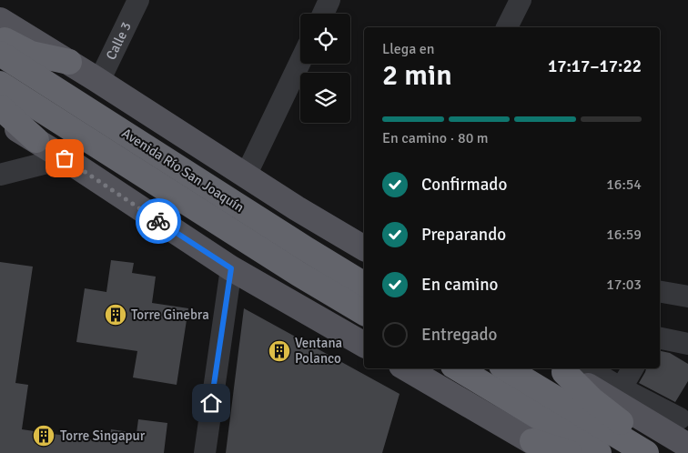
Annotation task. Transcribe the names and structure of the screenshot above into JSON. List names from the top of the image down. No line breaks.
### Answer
{"streets":{"highway":["Avenida Río San Joaquín"],"street":["Calle 3"]},"places":{"building":["Torre Ginebra","Ventana Polanco","Torre Singapur"]},"page":{"heading":["2 min","Llega en","17:17–17:22"],"bar":"En camino · 80 m","list":[["Confirmado","16:54"],["Preparando","16:59"],["En camino","17:03"],"Entregado"]}}
